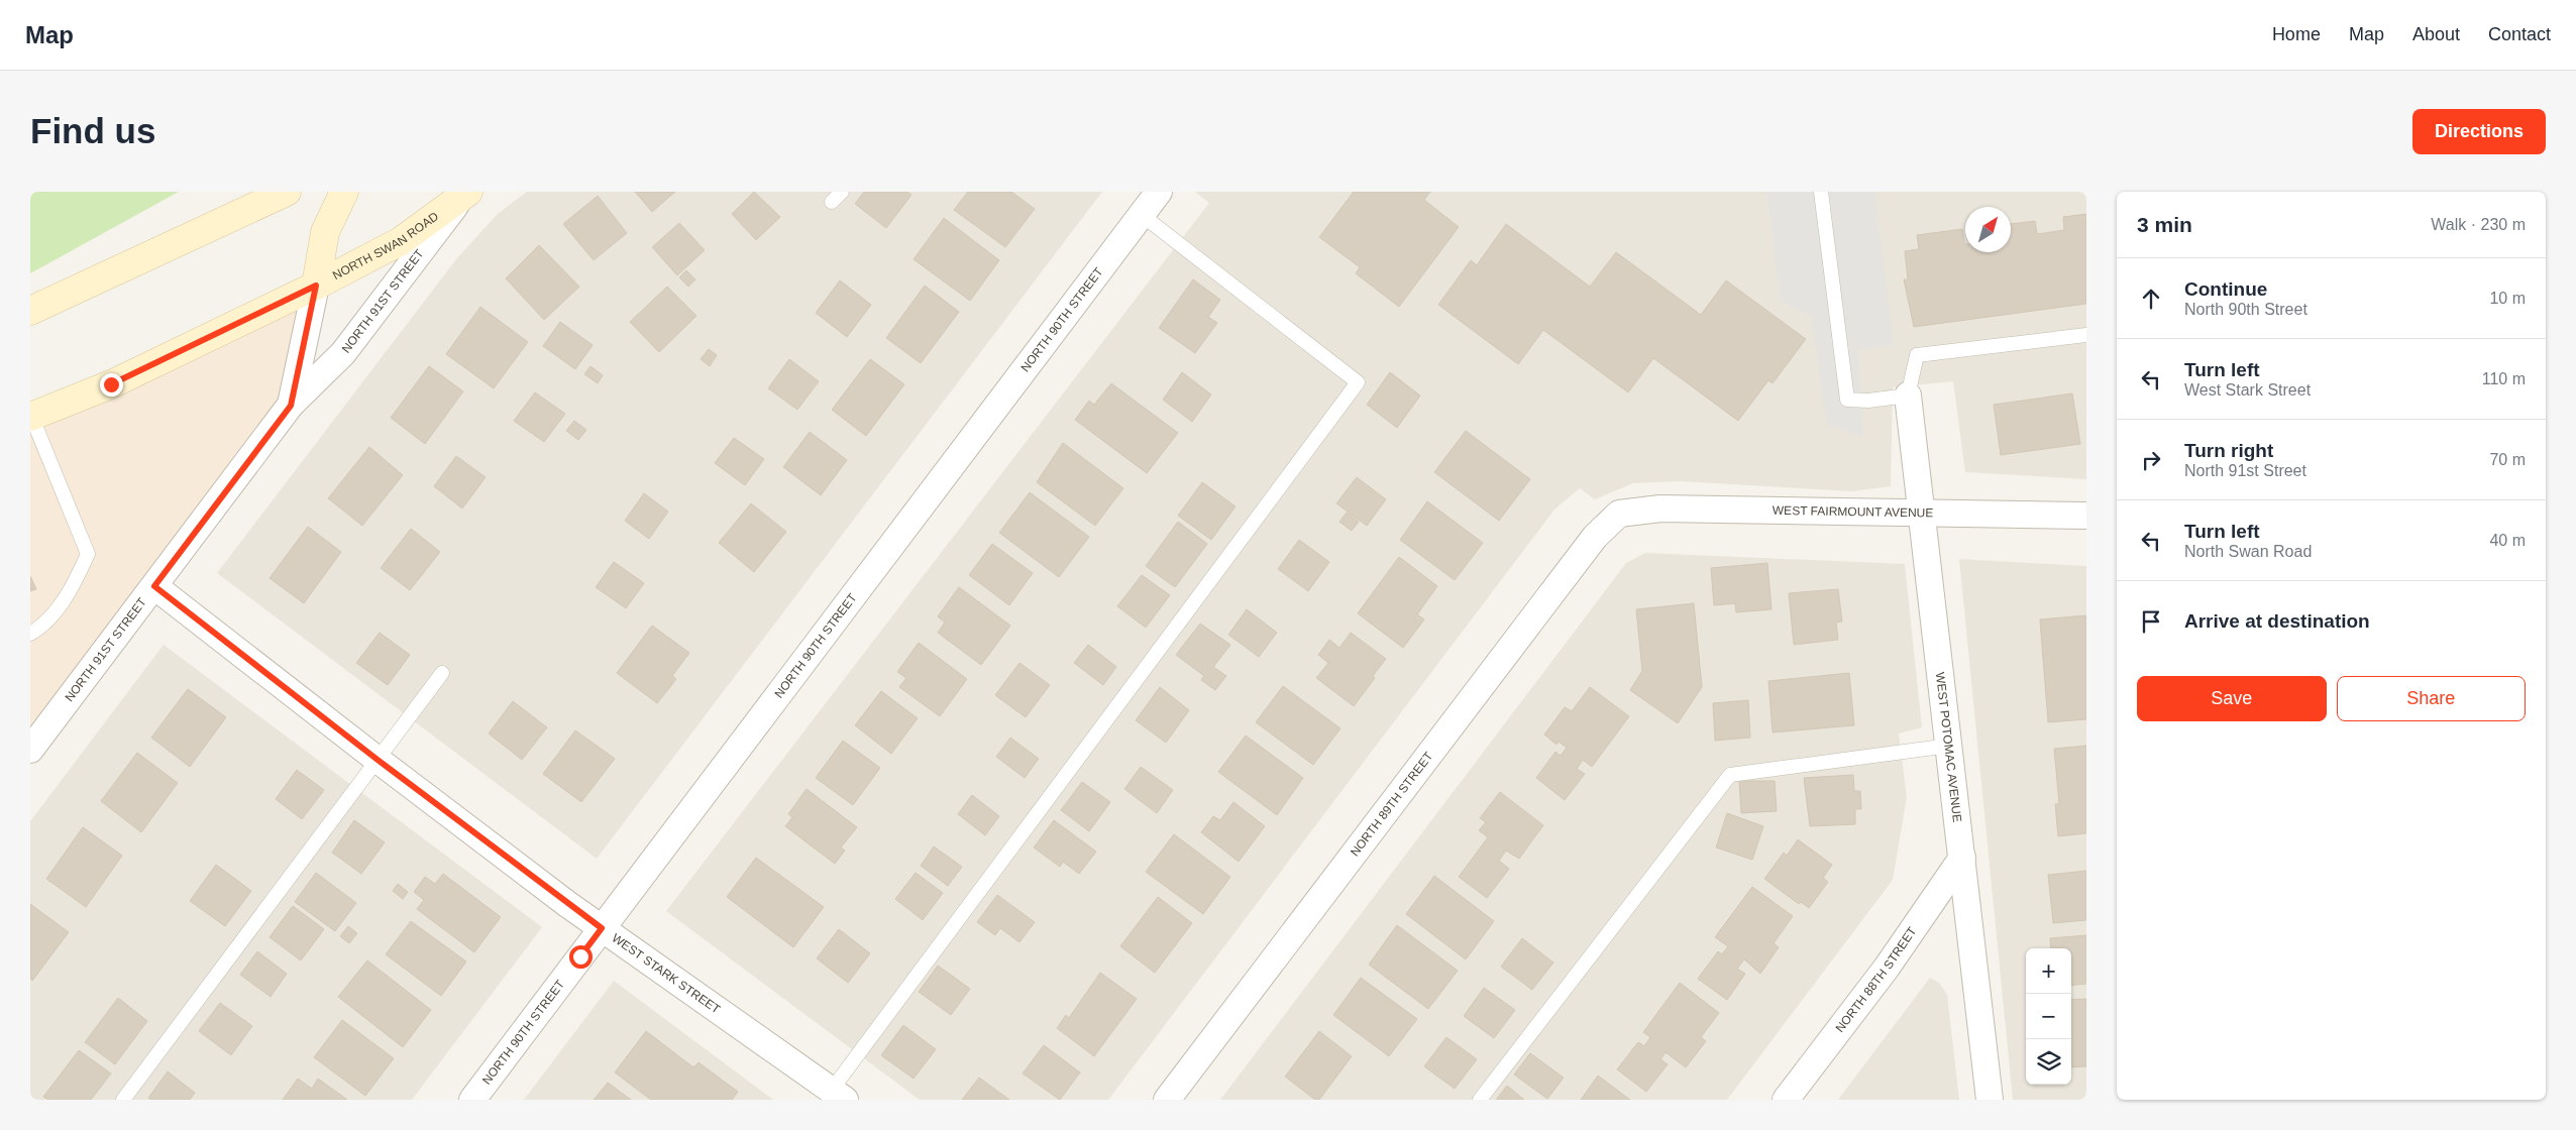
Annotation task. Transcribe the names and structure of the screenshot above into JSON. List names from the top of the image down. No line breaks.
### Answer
{"streets":{"main road":["NORTH SWAN ROAD"],"street":["NORTH 91ST STREET","NORTH 90TH STREET","WEST FAIRMOUNT AVENUE","WEST POTOMAC AVENUE","NORTH 89TH STREET","WEST STARK STREET","NORTH 88TH STREET"]},"crossings":[["NORTH SWAN ROAD","NORTH 91ST STREET"],["NORTH 91ST STREET","WEST STARK STREET"],["NORTH 90TH STREET","WEST STARK STREET"],["WEST FAIRMOUNT AVENUE","WEST POTOMAC AVENUE"],["WEST FAIRMOUNT AVENUE","NORTH 89TH STREET"],["WEST POTOMAC AVENUE","NORTH 88TH STREET"]],"north":"top right","page":{"header":"Map","nav":["Home","Map","About","Contact"],"buttons":["Directions",["Save","Share"]],"title":"Find us","heading":["3 min","Walk · 230 m"],"list":[["Continue","North 90th Street","10 m"],["Turn left","West Stark Street","110 m"],["Turn right","North 91st Street","70 m"],["Turn left","North Swan Road","40 m"],"Arrive at destination"],"map_buttons":["+","−"]}}
